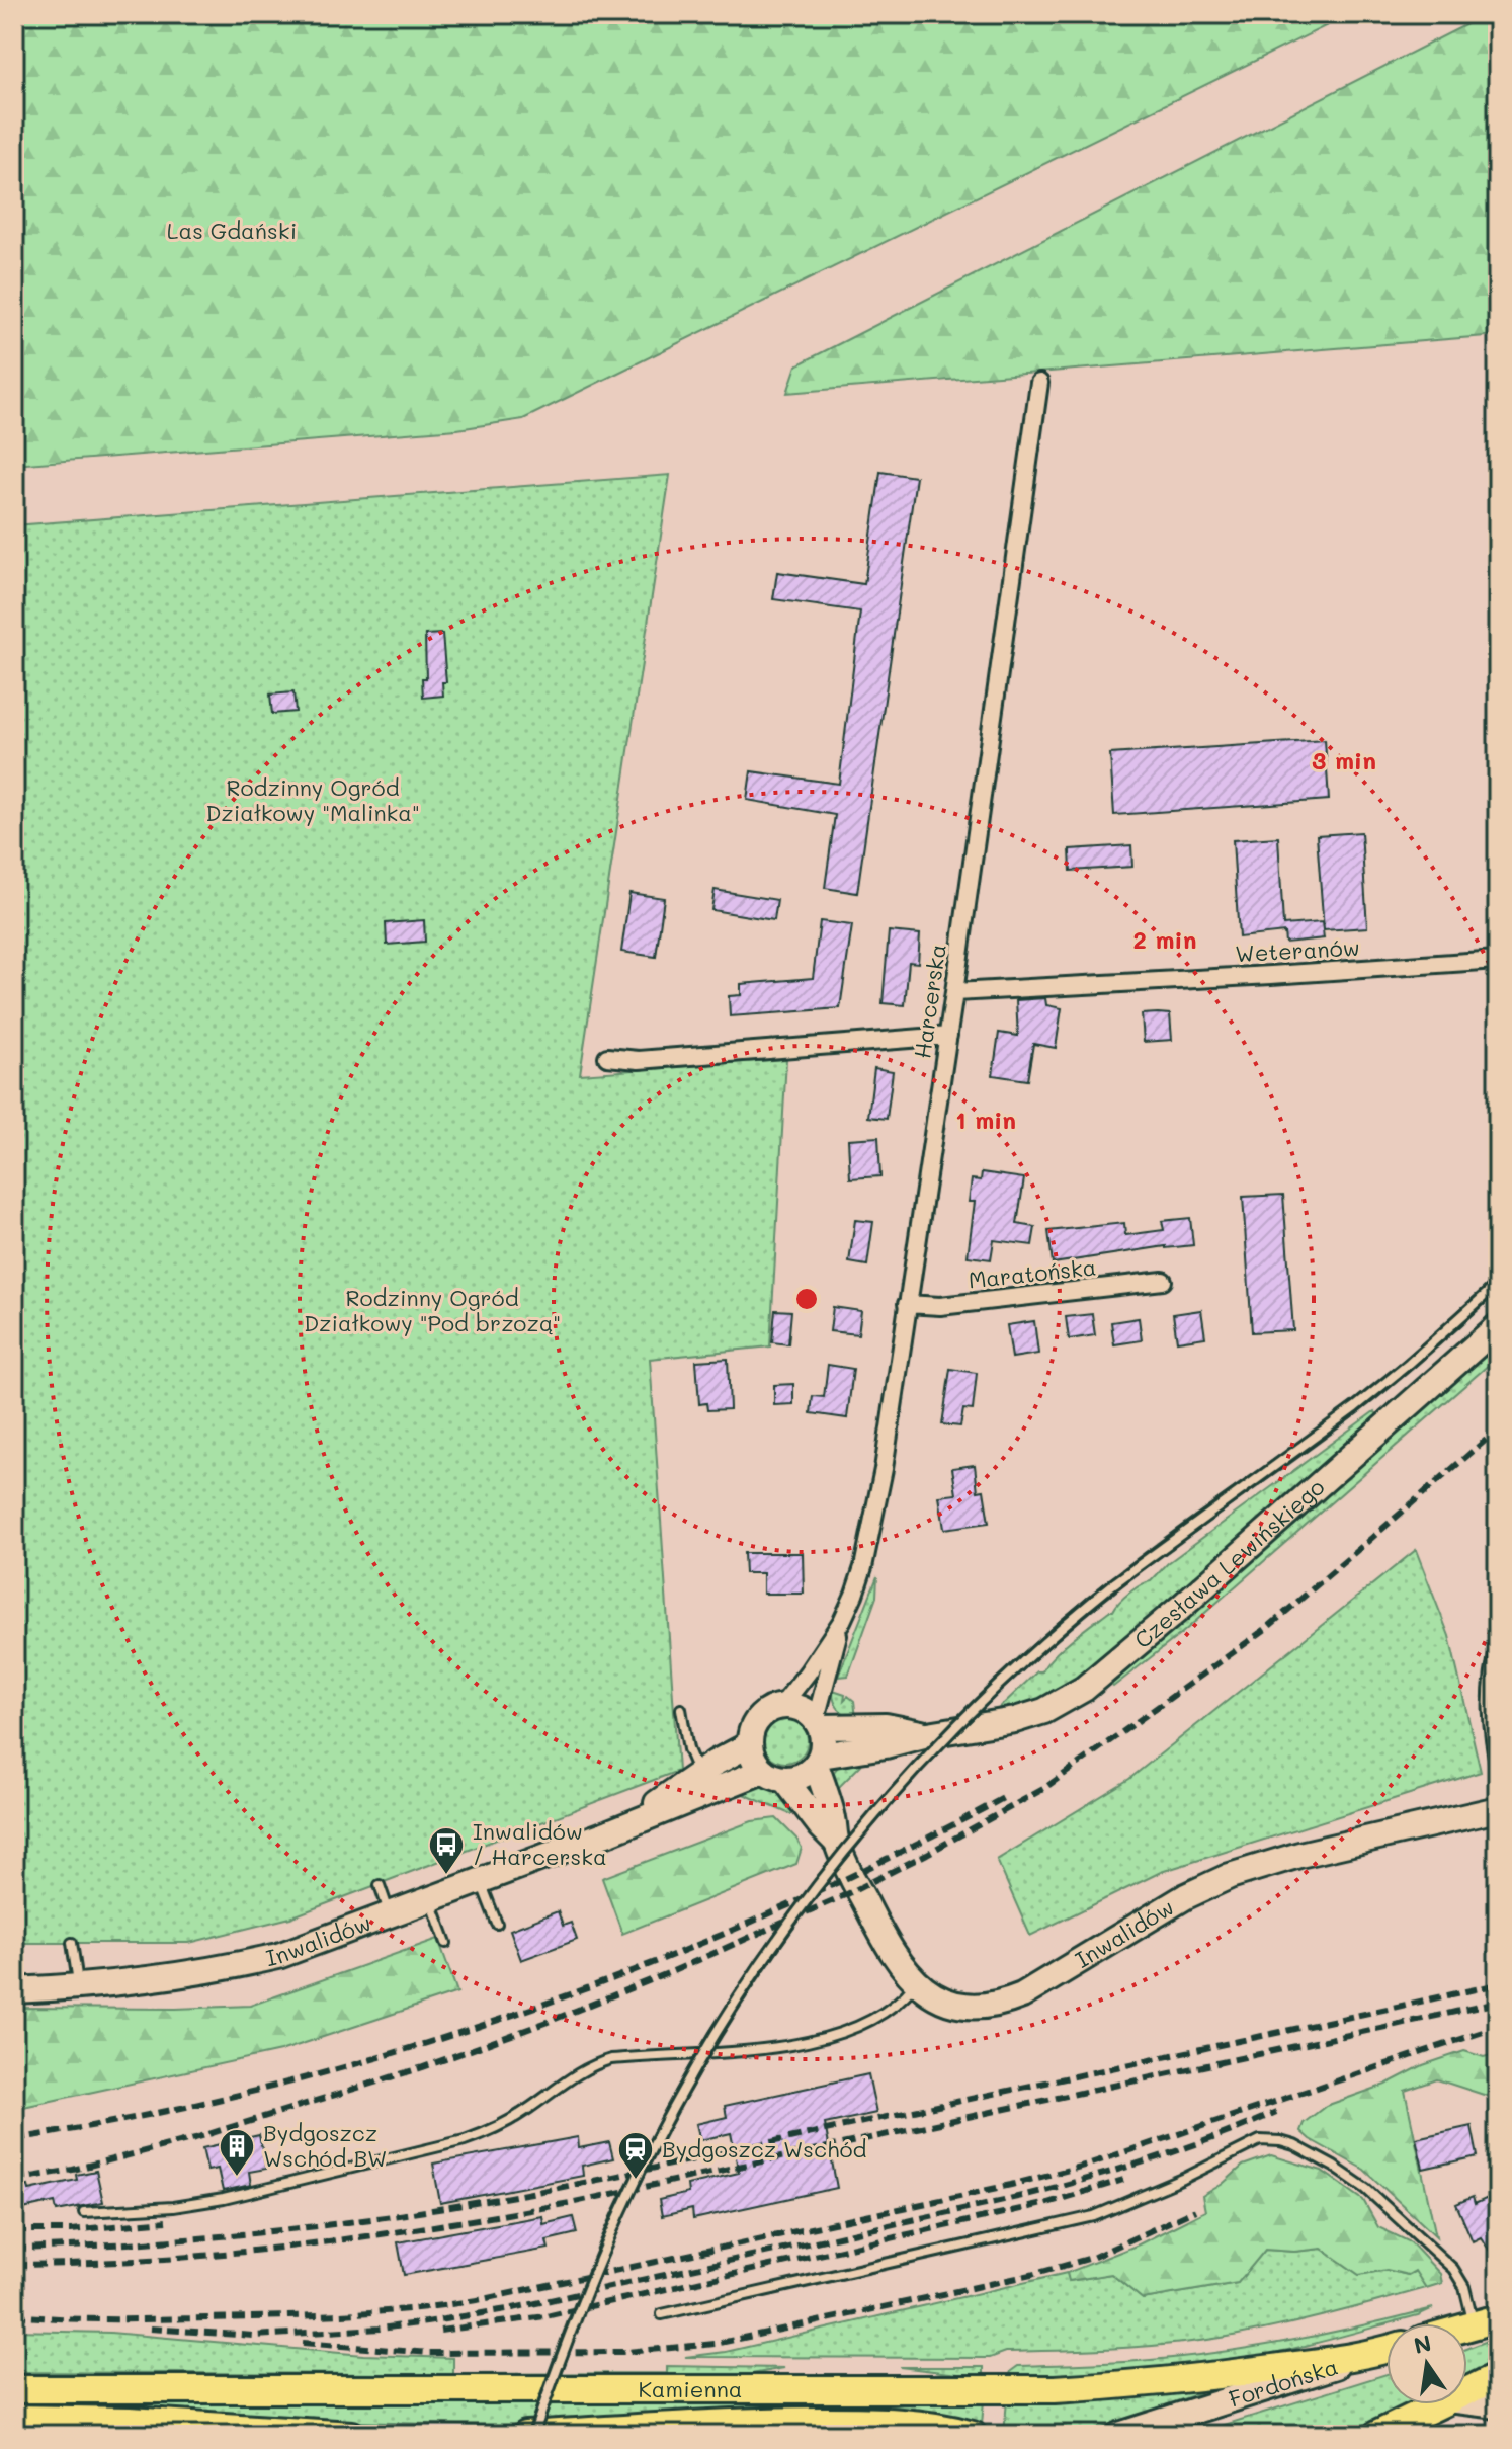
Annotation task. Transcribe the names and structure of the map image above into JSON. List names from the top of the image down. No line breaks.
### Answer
{"streets":{"main road":["Fordońska","Kamienna"],"street":["Weteranów","Harcerska","Maratońska","Czesława Lewińskiego","Inwalidów"]},"crossings":[["Weteranów","Harcerska"],["Harcerska","Maratońska"],["Harcerska","Czesława Lewińskiego"],["Harcerska","Inwalidów"],["Czesława Lewińskiego","Inwalidów"],["Fordońska","Kamienna"]],"parks":["Las Gdański","Rodzinny Ogród Działkowy \"Malinka\"","Rodzinny Ogród Działkowy \"Pod brzozą\""],"places":{"bus stop":["Inwalidów / Harcerska"],"building":["Bydgoszcz Wschód BW"],"station":["Bydgoszcz Wschód"]},"north":"top","rings":["3 min","2 min","1 min"]}
